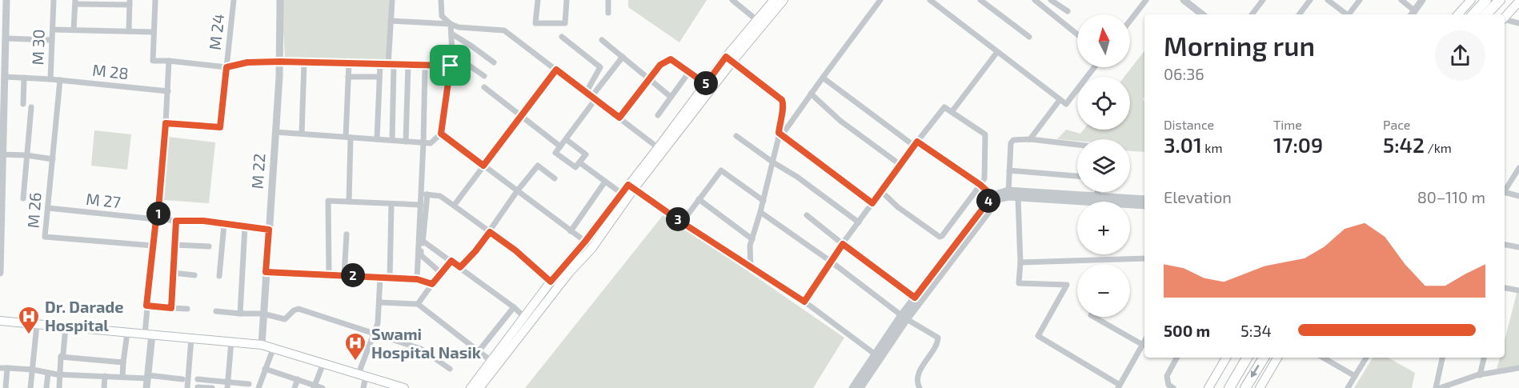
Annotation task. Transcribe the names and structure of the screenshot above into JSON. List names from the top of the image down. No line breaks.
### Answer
{"streets":{"street":["M 24","M 30","M 28","M 22","M 27","M 26"]},"crossings":[["M 30","M 28"],["M 28","M 26"],["M 22","M 27"],["M 27","M 26"]],"places":{"hospital":["Dr. Darade Hospital","Swami Hospital Nasik"]},"north":"top","page":{"map_buttons":["+","−"],"heading":["Morning run","06:36"],"pins":["5","4","1","3","2"],"stats":[["Distance","3.01 km"],["Time","17:09"],["Pace","5:42 /km"]],"chart":["Elevation","80–110 m"],"list":[{"name":"500 m","note":"5:34"}]}}
